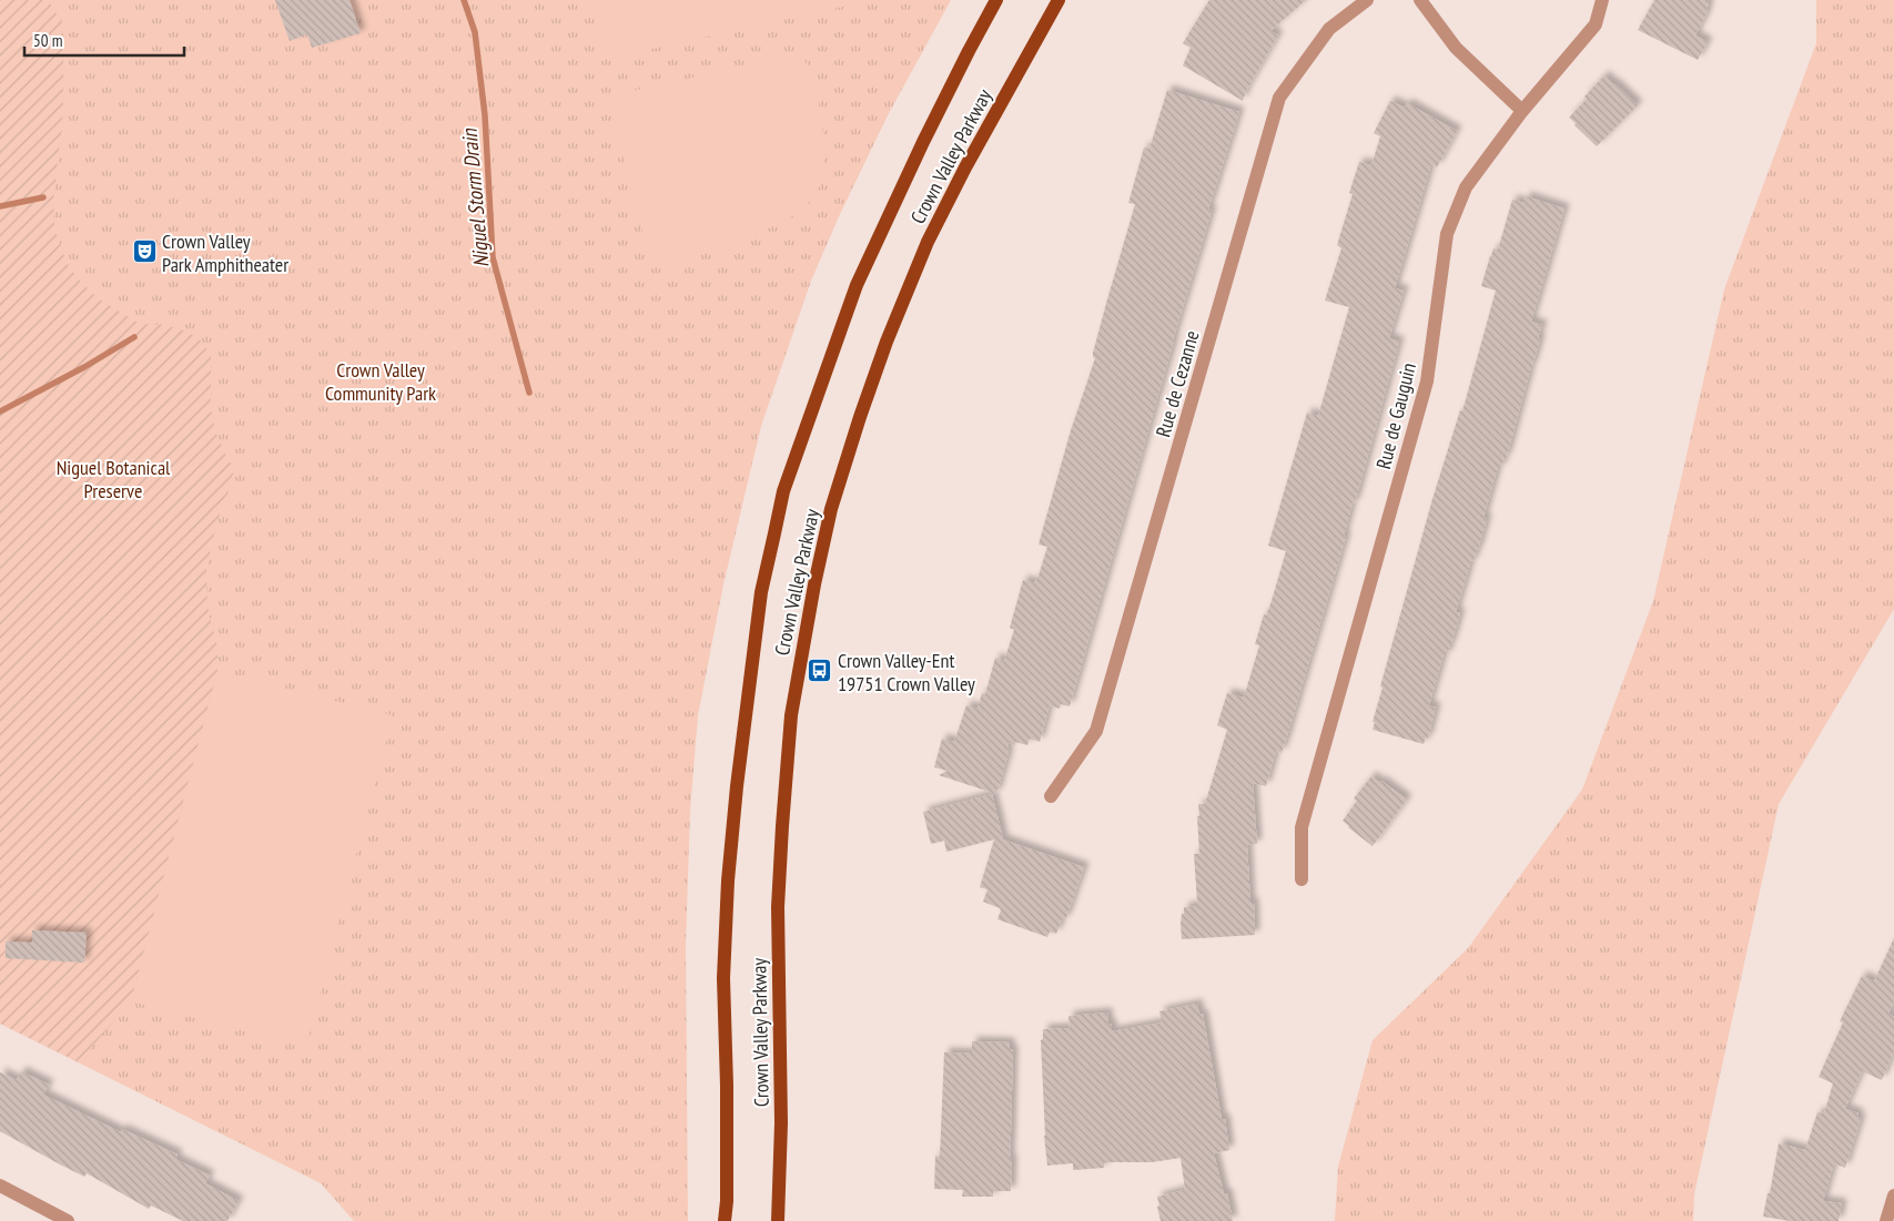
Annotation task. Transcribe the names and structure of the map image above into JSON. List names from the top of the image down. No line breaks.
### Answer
{"streets":{"main road":["Crown Valley Parkway"],"street":["Rue de Cezanne","Rue de Gauguin"]},"water":["Niguel Storm Drain"],"parks":["Crown Valley Community Park","Niguel Botanical Preserve"],"places":{"theatre":["Crown Valley Park Amphitheater"],"bus stop":["Crown Valley-Ent 19751 Crown Valley"]},"scale_bar":"50 m"}
